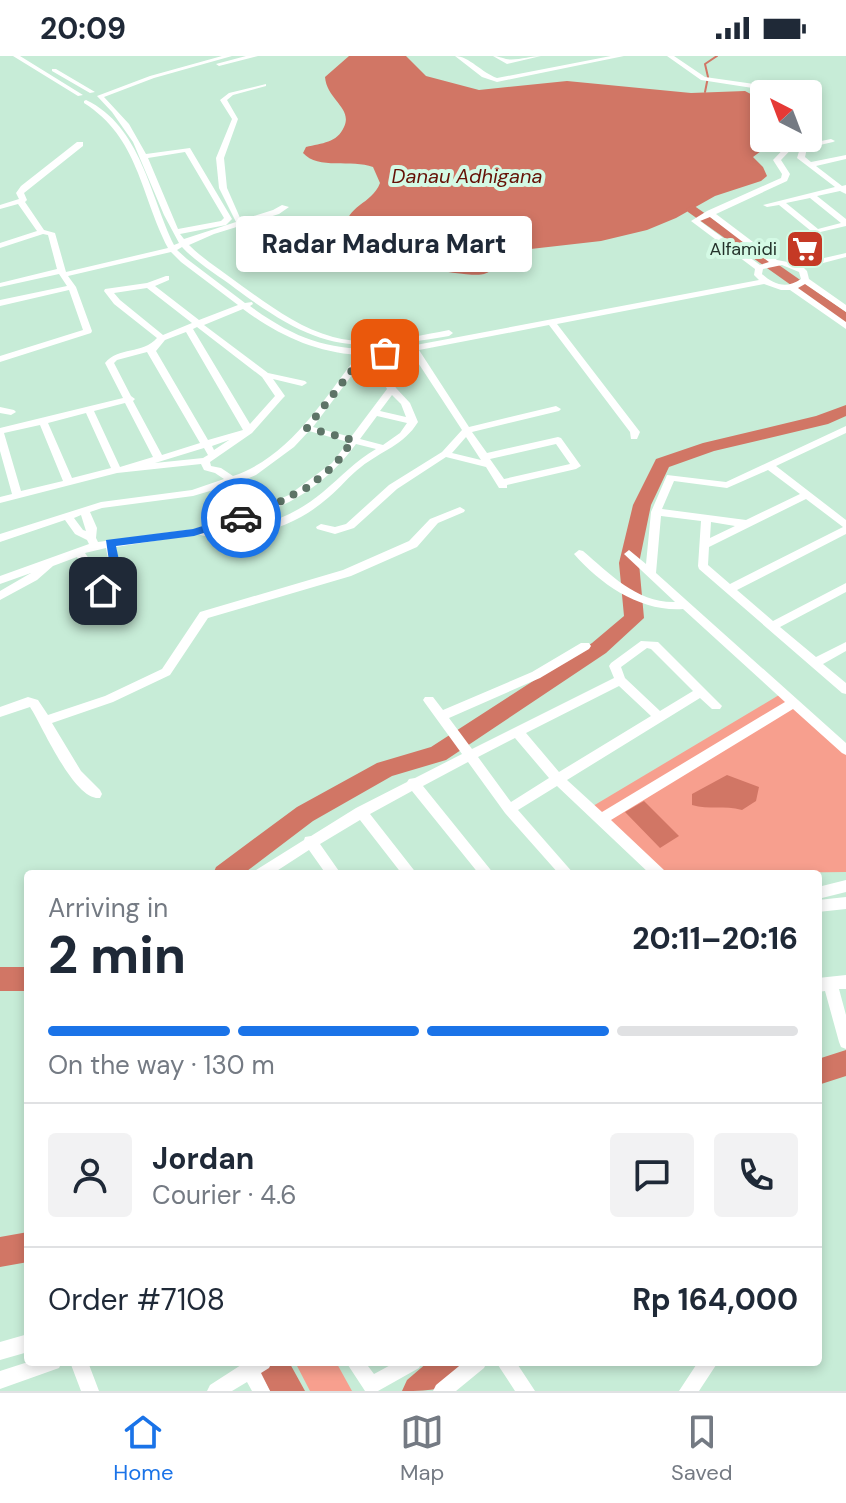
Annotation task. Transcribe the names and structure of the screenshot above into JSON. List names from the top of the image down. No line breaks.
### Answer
{"water":["Danau Adhigana"],"places":{"supermarket":["Alfamidi"],"other":["Radar Madura Mart"]},"north":"top left","page":{"status":"20:09","bubble":"Radar Madura Mart","heading":["2 min","Arriving in","20:11–20:16"],"panel":["Jordan","Courier · 4.6","Order #7108","Rp 164,000"],"bar":"On the way · 130 m","tabs":["Home","Map","Saved"]}}
